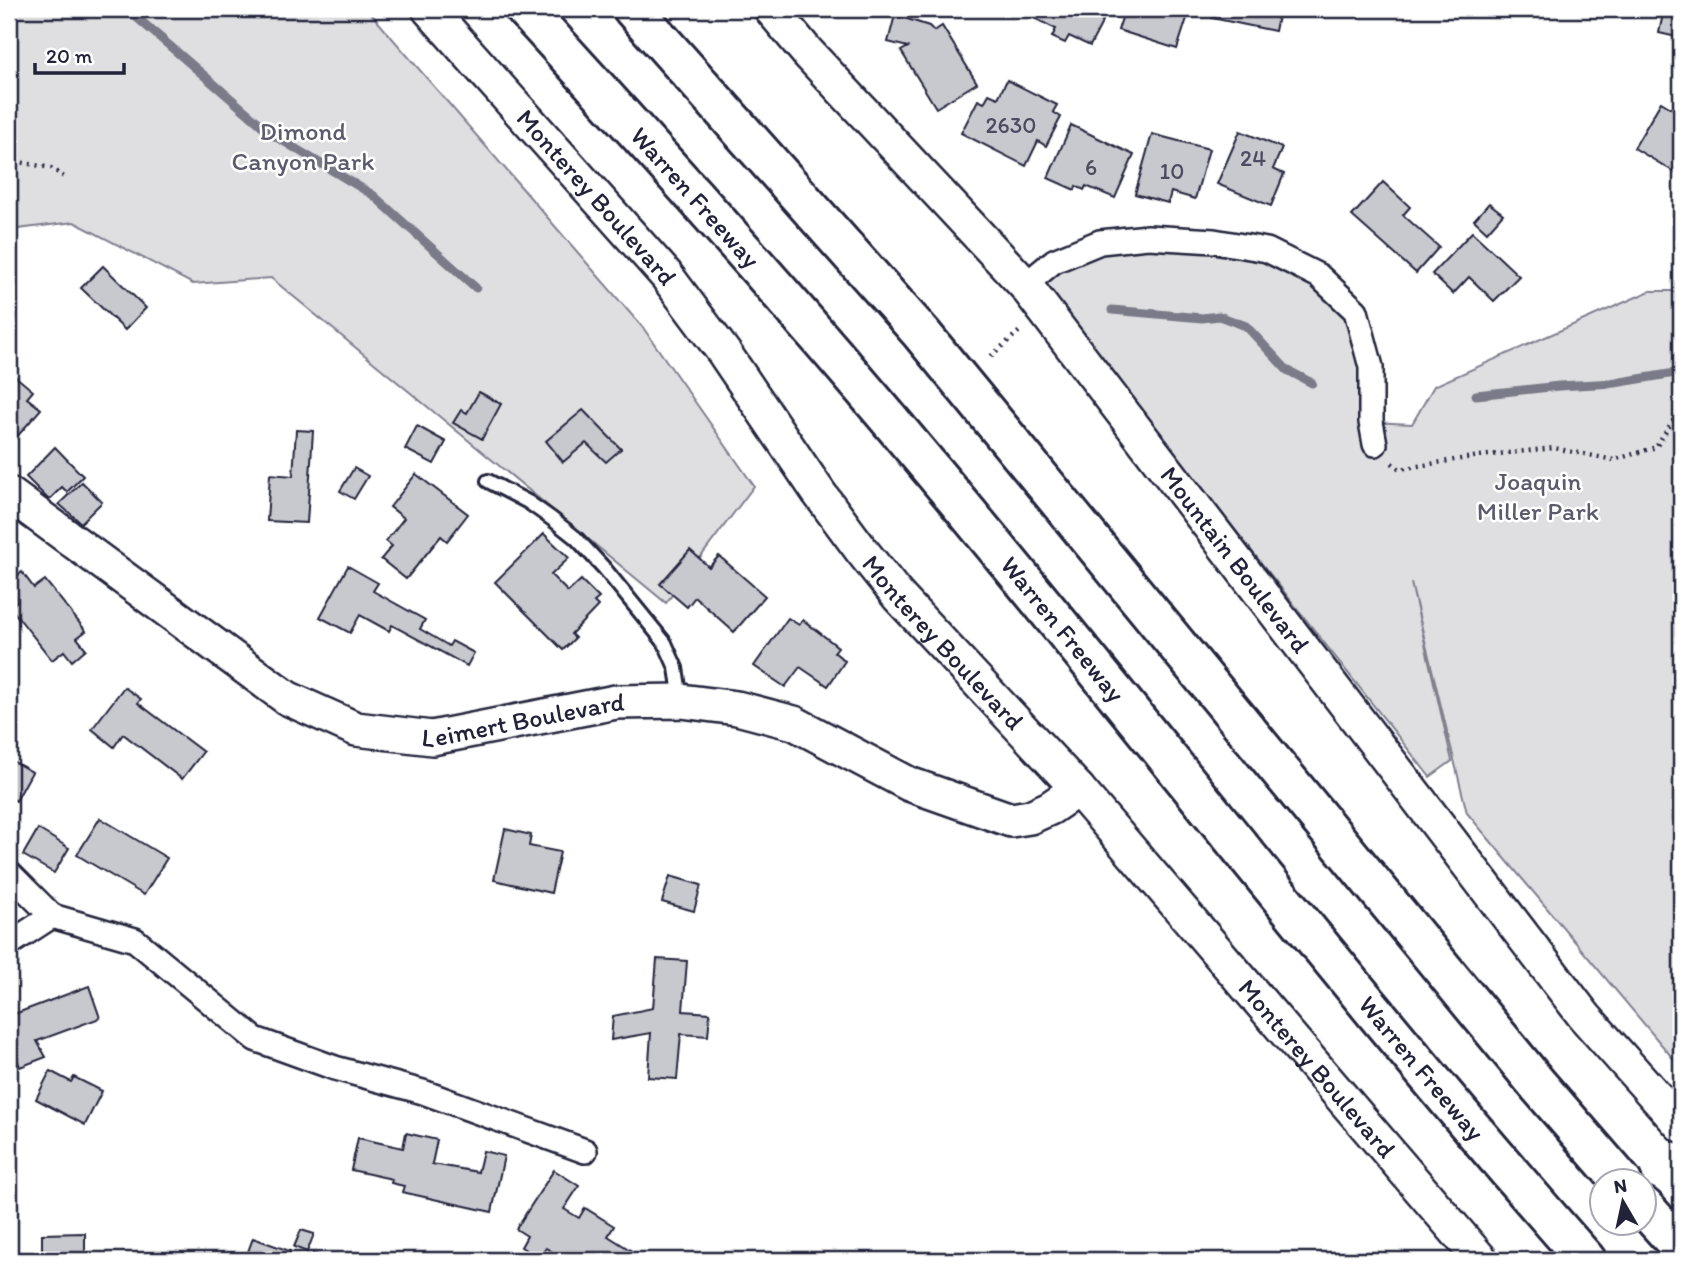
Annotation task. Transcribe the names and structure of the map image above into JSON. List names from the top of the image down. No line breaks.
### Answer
{"streets":{"highway":["Warren Freeway"],"street":["Monterey Boulevard","Mountain Boulevard","Leimert Boulevard"]},"crossings":[["Monterey Boulevard","Leimert Boulevard"]],"parks":["Dimond Canyon Park","Joaquin Miller Park"],"house_numbers":["2630","24","6","10"],"scale_bar":"20 m","north":"top"}
